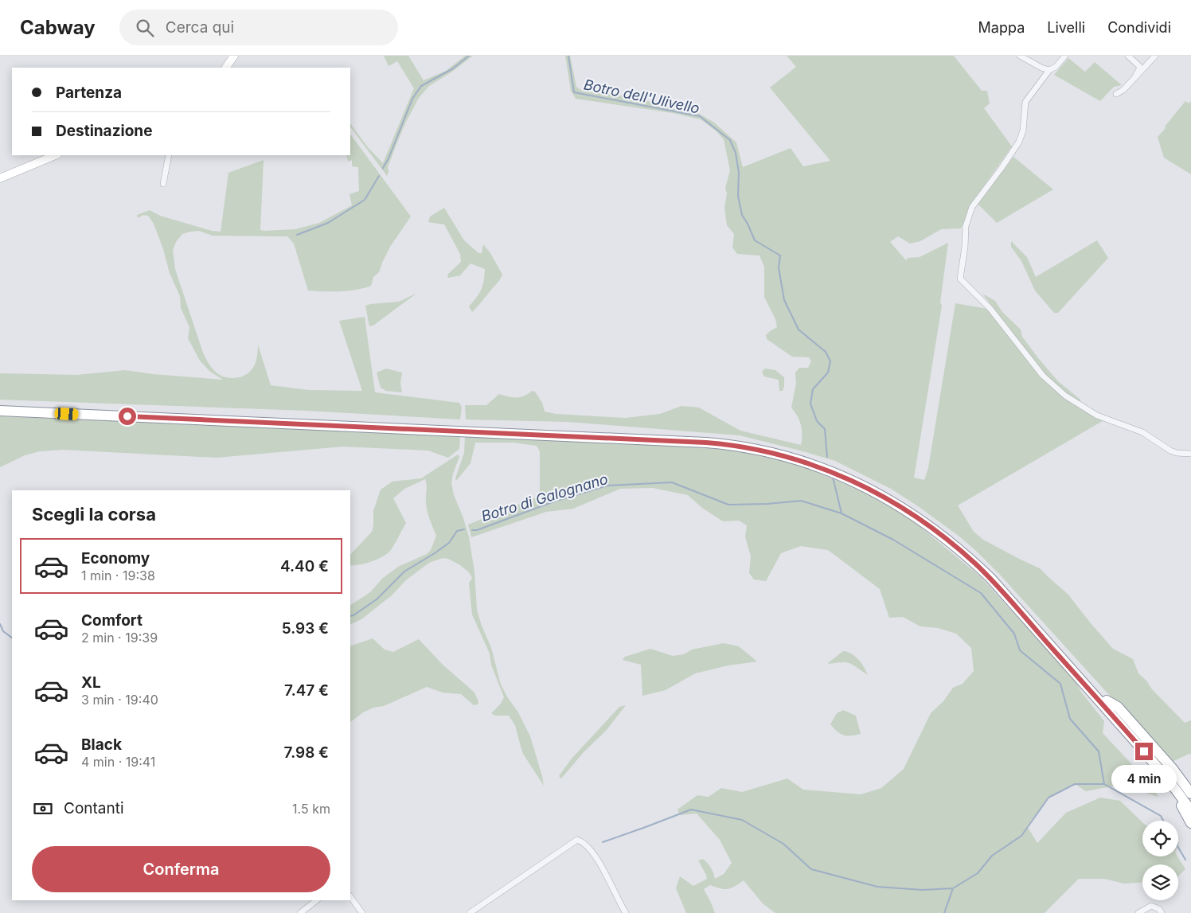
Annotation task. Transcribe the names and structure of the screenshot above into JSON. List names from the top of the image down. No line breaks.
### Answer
{"water":["Botro dell'Ulivello","Botro di Galognano"],"page":{"header":"Cabway","search":"Cerca qui","nav":["Mappa","Livelli","Condividi"],"banner":["Partenza","Destinazione"],"heading":"Scegli la corsa","list":[{"name":"Economy","note":"1 min · 19:38","value":"4.40 €"},{"name":"Comfort","note":"2 min · 19:39","value":"5.93 €"},{"name":"XL","note":"3 min · 19:40","value":"7.47 €"},{"name":"Black","note":"4 min · 19:41","value":"7.98 €"}],"bubble":"4 min","pay":["Contanti","1.5 km"],"buttons":"Conferma"}}
